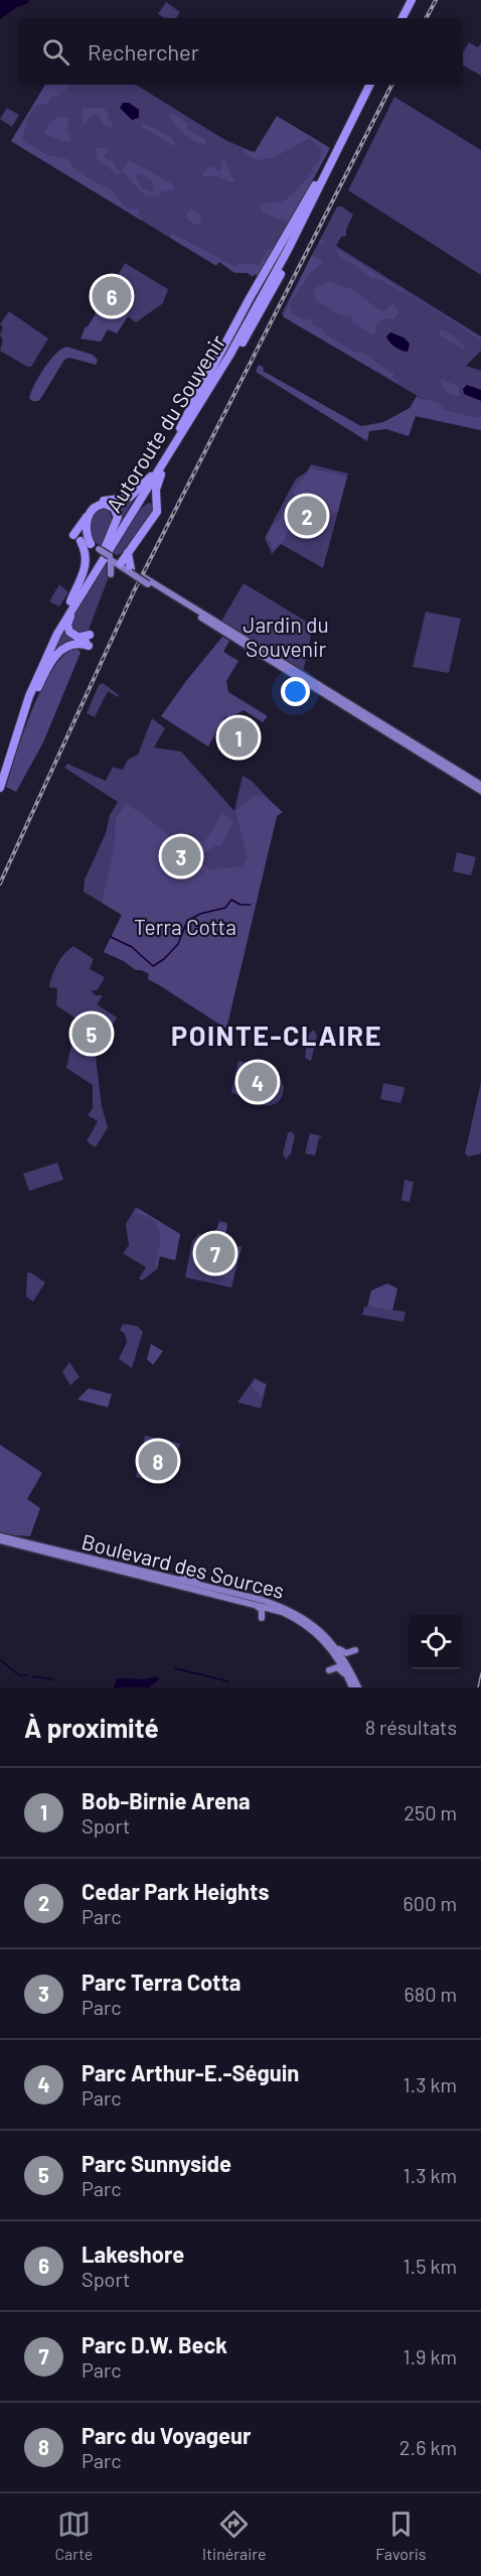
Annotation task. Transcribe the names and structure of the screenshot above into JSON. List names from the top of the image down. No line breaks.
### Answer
{"streets":{"highway":["Autoroute du Souvenir"],"main road":["Boulevard des Sources"]},"districts":["POINTE-CLAIRE"],"parks":["Jardin du Souvenir","Terra Cotta"],"page":{"search":"Rechercher","pins":["6","2","1","3","5","4","7","8"],"heading":["À proximité","8 résultats"],"list":[{"mark":"1","name":"Bob-Birnie Arena","note":"Sport","value":"250 m"},{"mark":"2","name":"Cedar Park Heights","note":"Parc","value":"600 m"},{"mark":"3","name":"Parc Terra Cotta","note":"Parc","value":"680 m"},{"mark":"4","name":"Parc Arthur-E.-Séguin","note":"Parc","value":"1.3 km"},{"mark":"5","name":"Parc Sunnyside","note":"Parc","value":"1.3 km"},{"mark":"6","name":"Lakeshore","note":"Sport","value":"1.5 km"},{"mark":"7","name":"Parc D.W. Beck","note":"Parc","value":"1.9 km"},{"mark":"8","name":"Parc du Voyageur","note":"Parc","value":"2.6 km"}],"nav":["Carte","Itinéraire","Favoris"]}}
